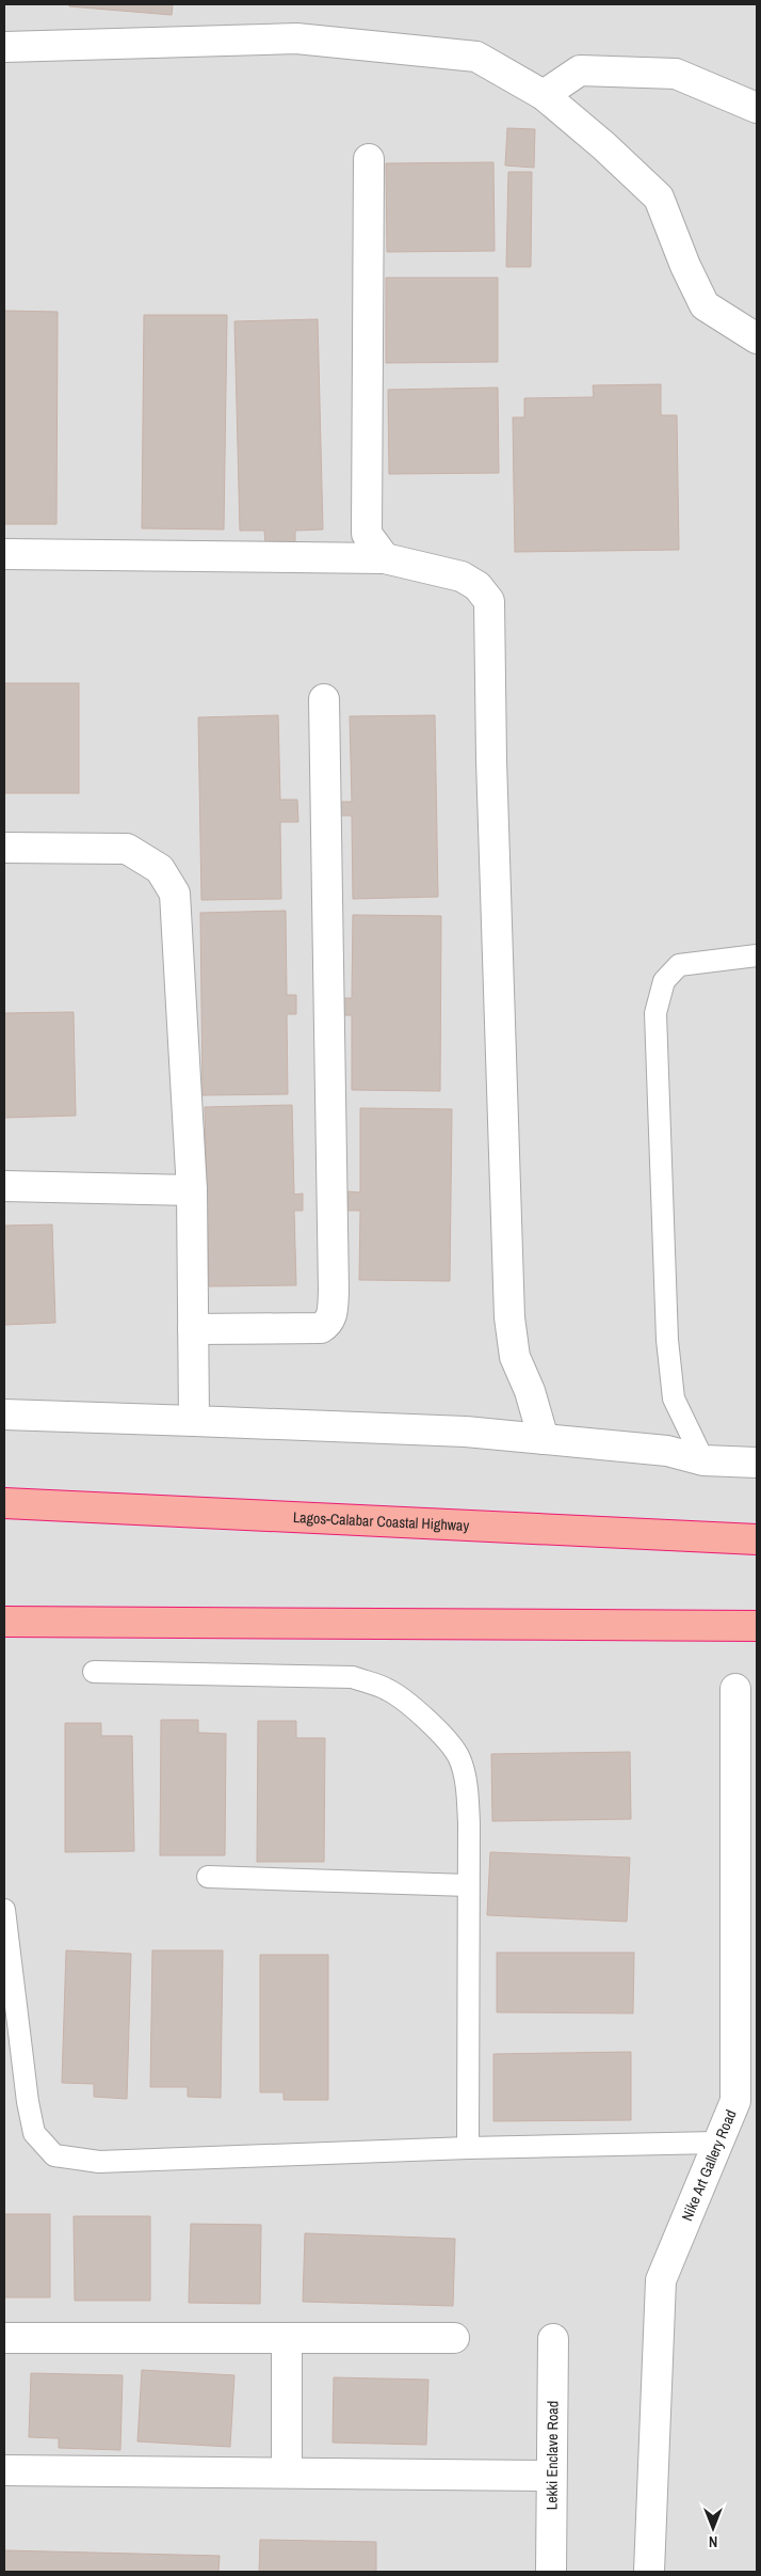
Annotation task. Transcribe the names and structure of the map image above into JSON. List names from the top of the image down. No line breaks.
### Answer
{"streets":{"highway":["Lagos-Calabar Coastal Highway"],"street":["Nike Art Gallery Road","Lekki Enclave Road"]},"north":"bottom"}
